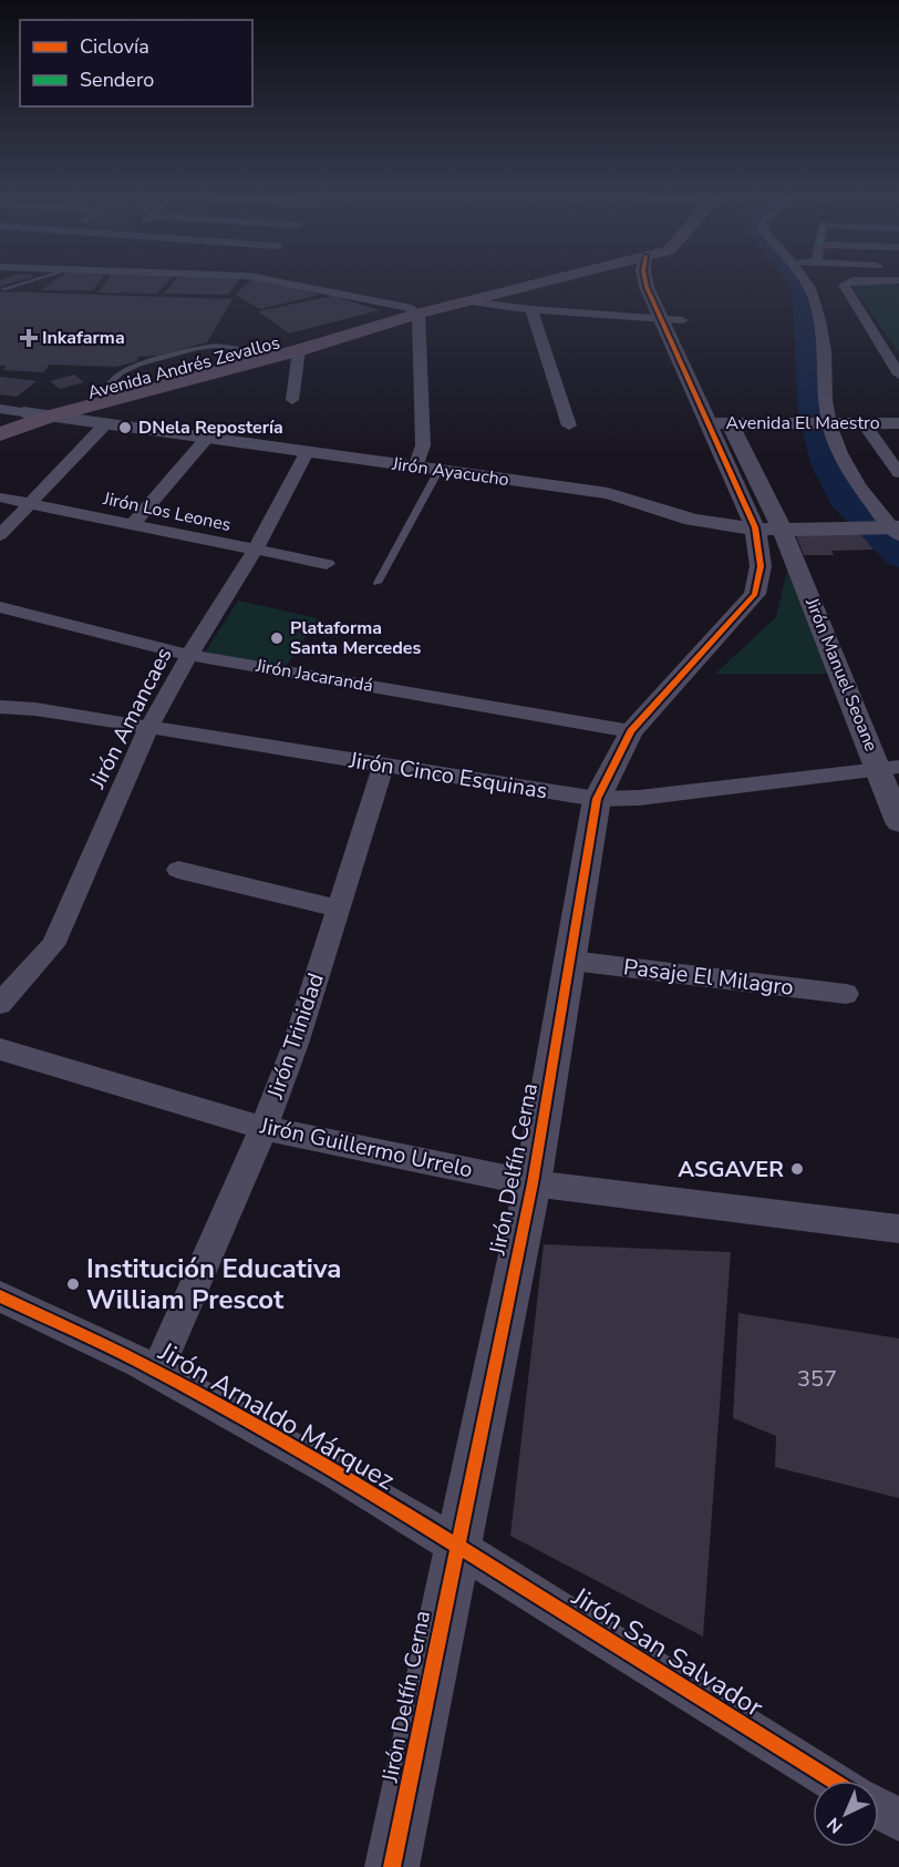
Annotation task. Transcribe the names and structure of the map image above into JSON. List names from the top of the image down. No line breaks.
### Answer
{"streets":{"highway":["Avenida Andrés Zevallos"],"street":["Avenida El Maestro","Jirón Ayacucho","Jirón Los Leones","Jirón Manuel Seoane","Jirón Jacarandá","Jirón Amancaes","Jirón Cinco Esquinas","Pasaje El Milagro","Jirón Trinidad","Jirón Guillermo Urrelo","Jirón Delfín Cerna","Jirón Arnaldo Márquez","Jirón San Salvador"]},"crossings":[["Avenida Andrés Zevallos","Jirón Ayacucho"],["Jirón Ayacucho","Jirón Manuel Seoane"],["Jirón Ayacucho","Jirón Amancaes"],["Jirón Ayacucho","Jirón Delfín Cerna"],["Jirón Los Leones","Jirón Amancaes"],["Jirón Manuel Seoane","Jirón Cinco Esquinas"],["Jirón Manuel Seoane","Jirón Delfín Cerna"],["Jirón Jacarandá","Jirón Amancaes"],["Jirón Jacarandá","Jirón Delfín Cerna"],["Jirón Amancaes","Jirón Cinco Esquinas"],["Jirón Cinco Esquinas","Jirón Trinidad"],["Jirón Cinco Esquinas","Jirón Delfín Cerna"],["Pasaje El Milagro","Jirón Delfín Cerna"],["Jirón Trinidad","Jirón Guillermo Urrelo"],["Jirón Trinidad","Jirón Arnaldo Márquez"],["Jirón Guillermo Urrelo","Jirón Delfín Cerna"],["Jirón Delfín Cerna","Jirón Arnaldo Márquez"],["Jirón Delfín Cerna","Jirón San Salvador"],["Jirón Arnaldo Márquez","Jirón San Salvador"]],"places":{"health":["Inkafarma"],"other":["DNela Repostería","Plataforma Santa Mercedes","ASGAVER","Institución Educativa William Prescot"]},"house_numbers":["357"],"legend":["Ciclovía","Sendero"],"north":"bottom left"}
